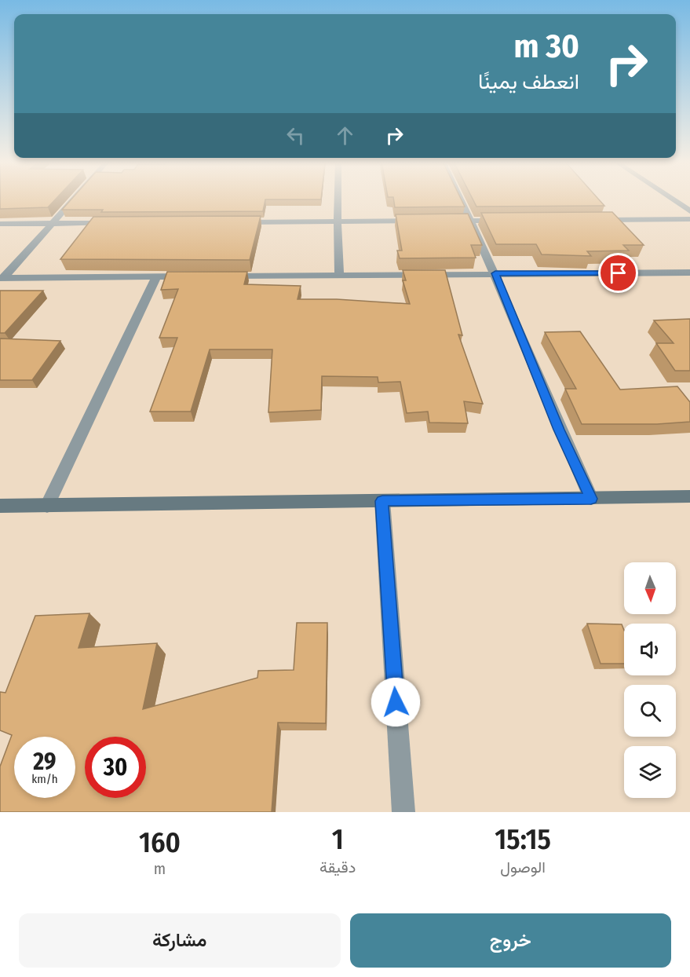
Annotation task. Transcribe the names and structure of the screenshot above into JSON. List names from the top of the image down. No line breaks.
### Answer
{"north":"bottom","page":{"turn":["30 m","انعطف يمينًا"],"speed":"29 km/h","limit":"30","eta":["15:15","الوصول","1","دقيقة","160","m"],"buttons":["خروج","مشاركة"]}}
